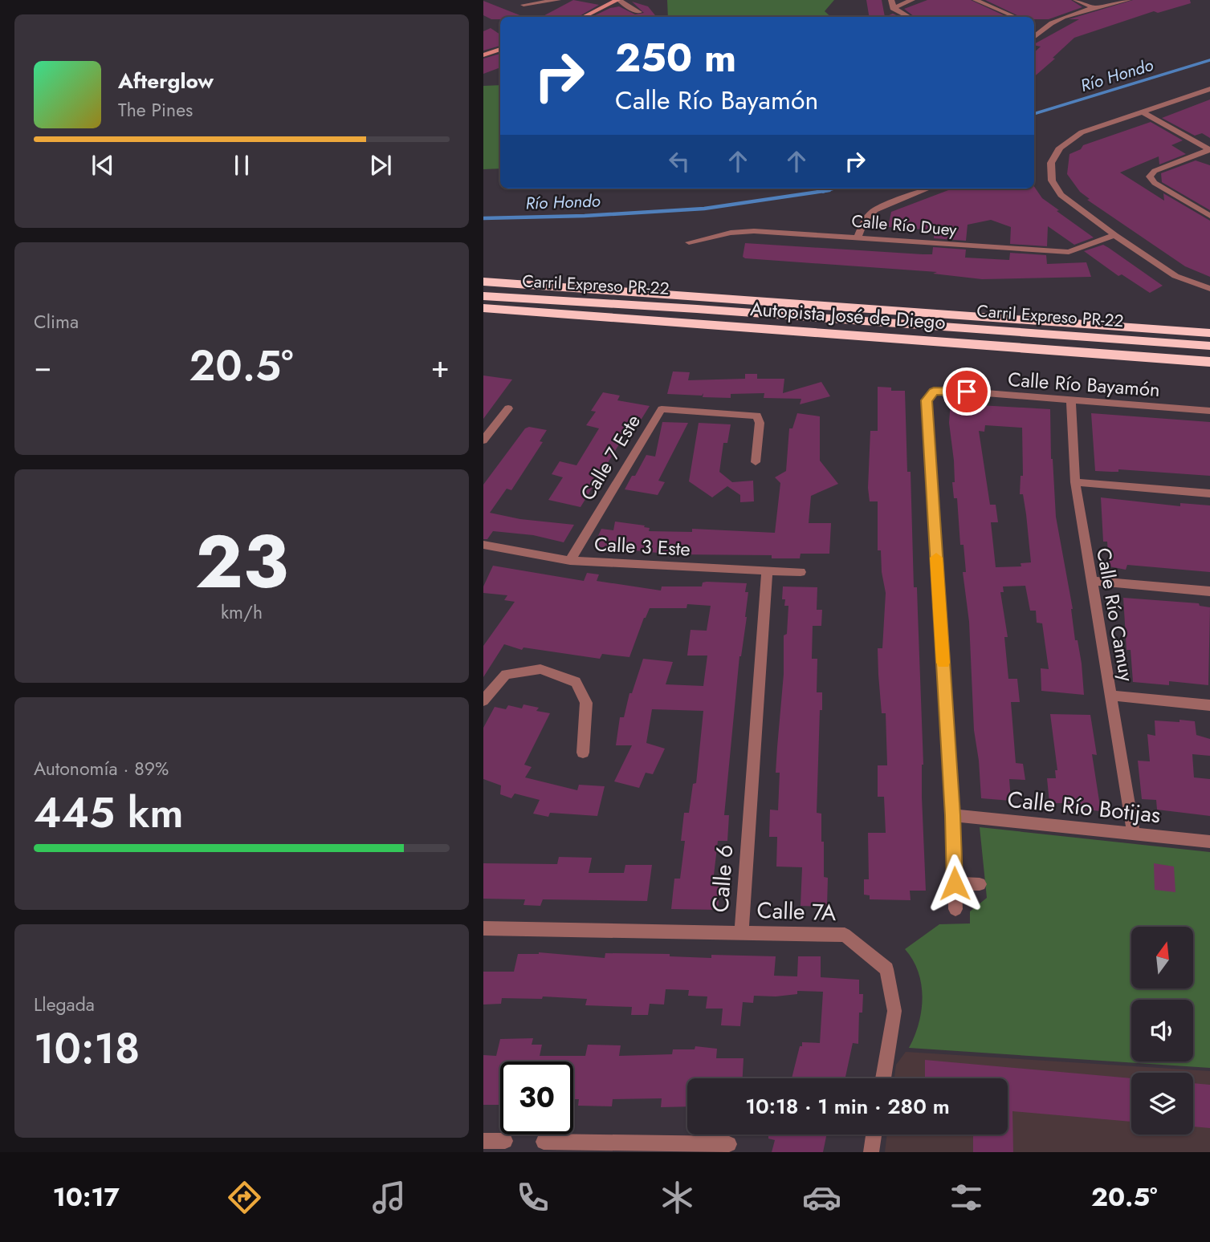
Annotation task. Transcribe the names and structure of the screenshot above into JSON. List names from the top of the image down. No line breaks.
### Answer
{"streets":{"highway":["Carril Expreso PR-22","Autopista José de Diego"],"street":["Calle Río Duey","Calle Río Bayamón","Calle 7 Este","Calle 3 Este","Calle Río Camuy","Calle Río Botijas","Calle 6","Calle 7A"]},"crossings":[["Calle Río Bayamón","Calle Río Camuy"],["Calle Río Bayamón","Calle Río Botijas"],["Calle 7 Este","Calle 3 Este"],["Calle 3 Este","Calle 6"],["Calle Río Camuy","Calle Río Botijas"],["Calle 6","Calle 7A"]],"water":["Río Hondo"],"north":"top","page":{"turn":["250 m","Calle Río Bayamón"],"song":["Afterglow","The Pines"],"tile":["Clima",["23","km/h"],["Autonomía · 89%","445 km"],["Llegada","10:18"]],"heat":["−","20.5°","+"],"limit":"30","trip":"10:18 · 1 min · 280 m","tabs":["10:17","20.5°"]}}
